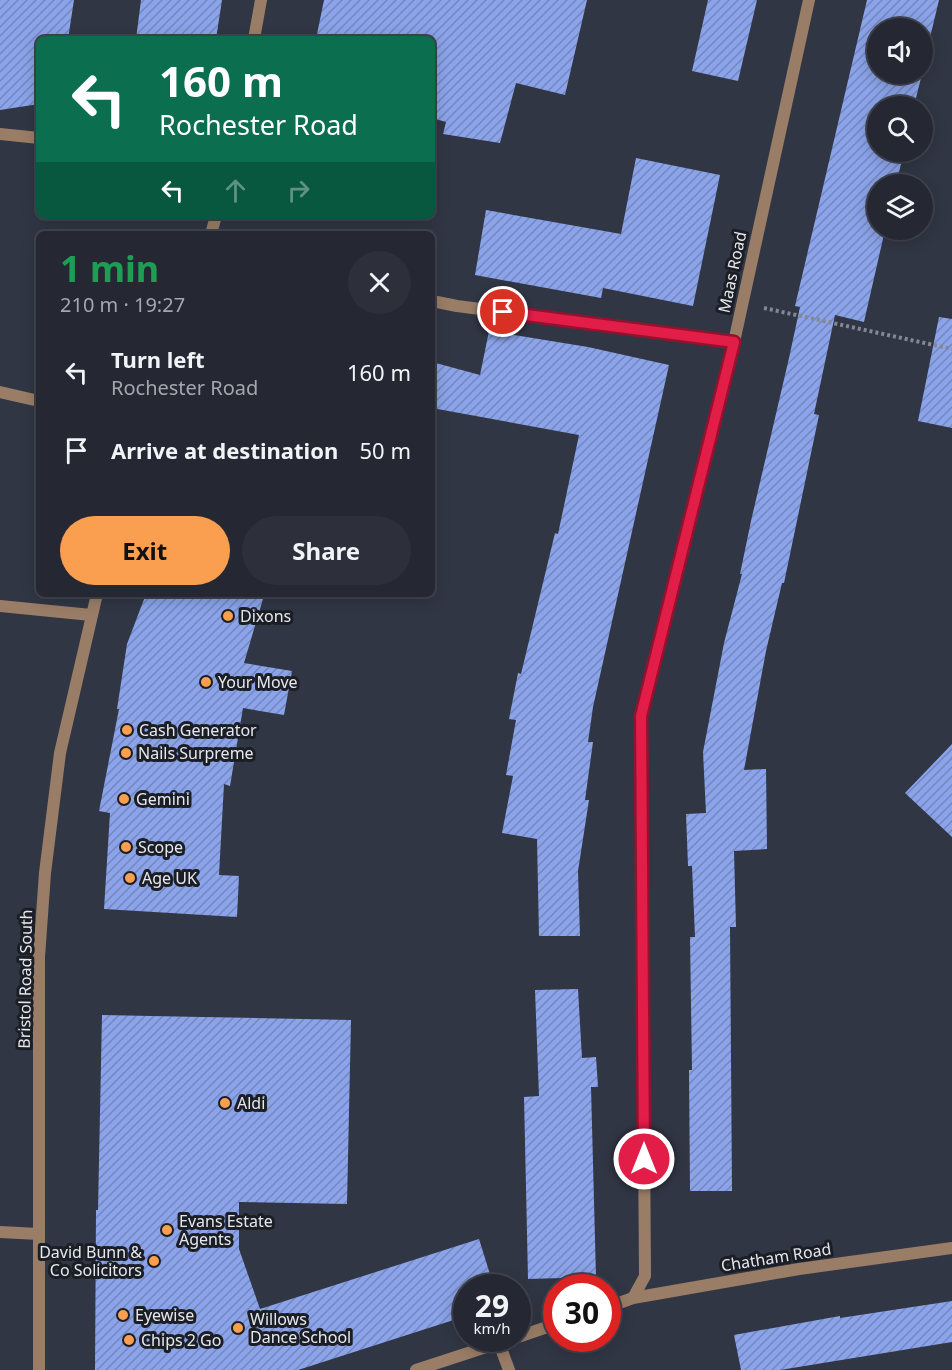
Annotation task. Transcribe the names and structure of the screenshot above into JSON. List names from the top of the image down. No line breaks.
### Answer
{"streets":{"street":["Maas Road","Bristol Road South","Chatham Road"]},"crossings":[["Maas Road","Chatham Road"]],"places":["Dixons","Your Move","Cash Generator","Nails Surpreme","Gemini","Scope","Age UK","Aldi","Evans Estate Agents","David Bunn & Co Solicitors","Eyewise","Willows Dance School","Chips 2 Go"],"page":{"turn":["160 m","Rochester Road"],"heading":["1 min","210 m · 19:27"],"list":[{"name":"Turn left","note":"Rochester Road","value":"160 m"},{"name":"Arrive at destination","value":"50 m"}],"buttons":["Exit","Share"],"speed":"29 km/h","limit":"30"}}
